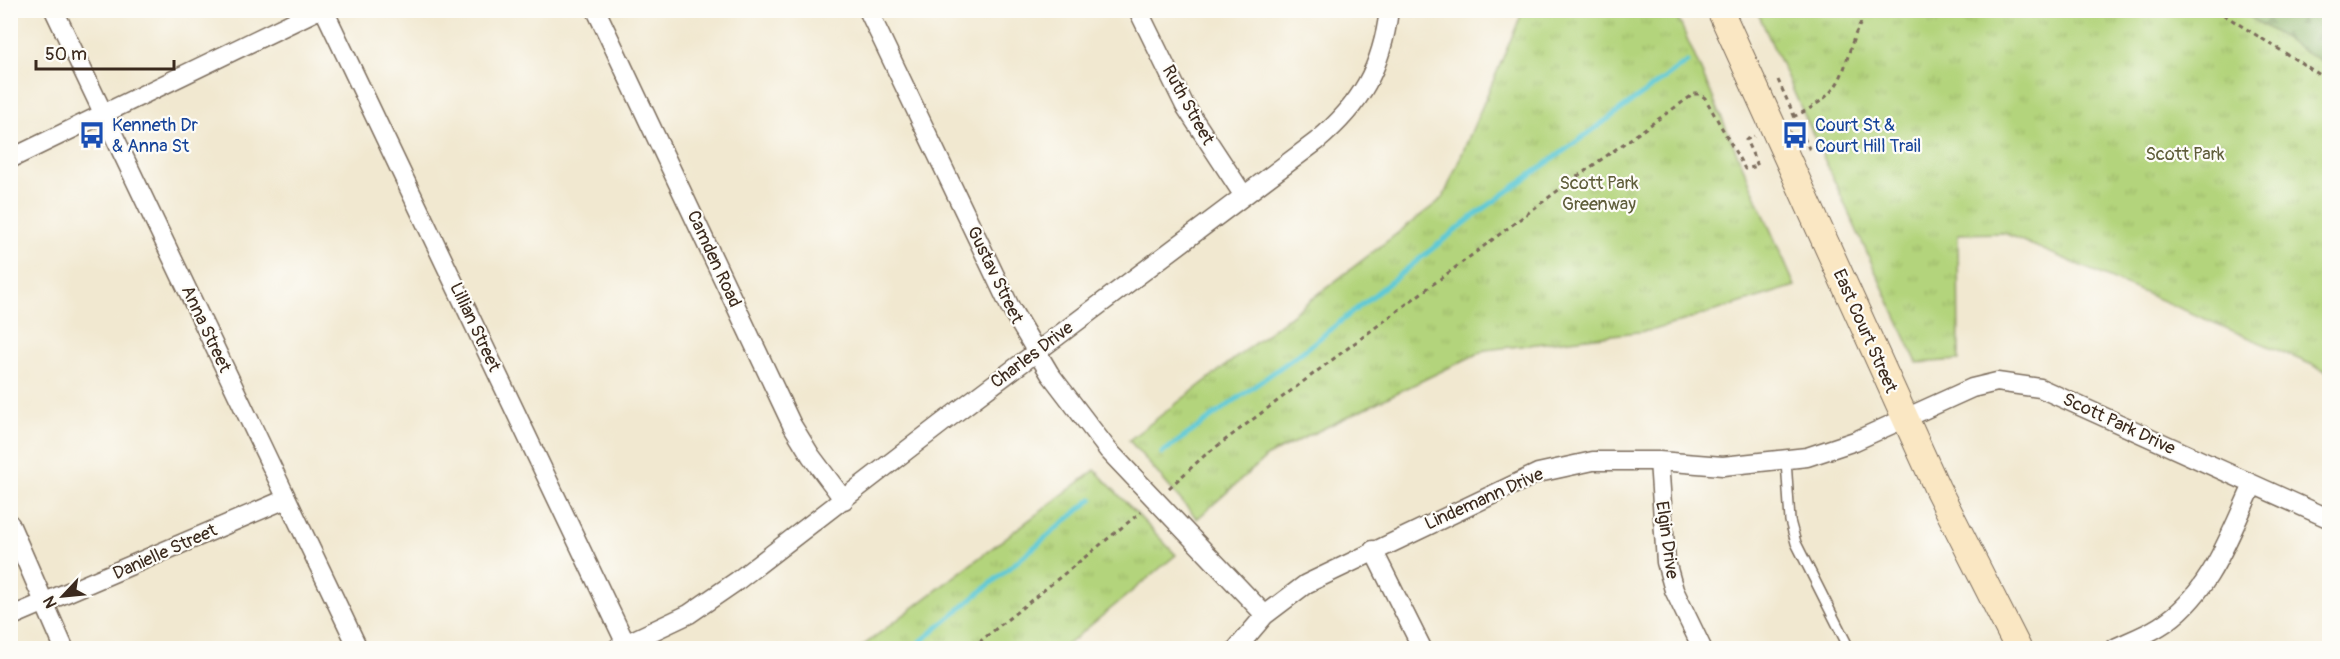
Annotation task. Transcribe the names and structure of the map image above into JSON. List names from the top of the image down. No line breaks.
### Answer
{"streets":{"street":["Ruth Street","Camden Road","Gustav Street","Lillian Street","Anna Street","East Court Street","Charles Drive","Scott Park Drive","Lindemann Drive","Elgin Drive","Danielle Street"]},"crossings":[["Ruth Street","Charles Drive"],["Camden Road","Charles Drive"],["Gustav Street","Charles Drive"],["Gustav Street","Lindemann Drive"],["Lillian Street","Charles Drive"],["Anna Street","Danielle Street"],["East Court Street","Scott Park Drive"],["East Court Street","Lindemann Drive"],["Scott Park Drive","Lindemann Drive"],["Lindemann Drive","Elgin Drive"]],"parks":["Scott Park","Scott Park Greenway"],"places":{"bus stop":["Kenneth Dr & Anna St","Court St & Court Hill Trail"]},"scale_bar":"50 m","north":"bottom left"}
